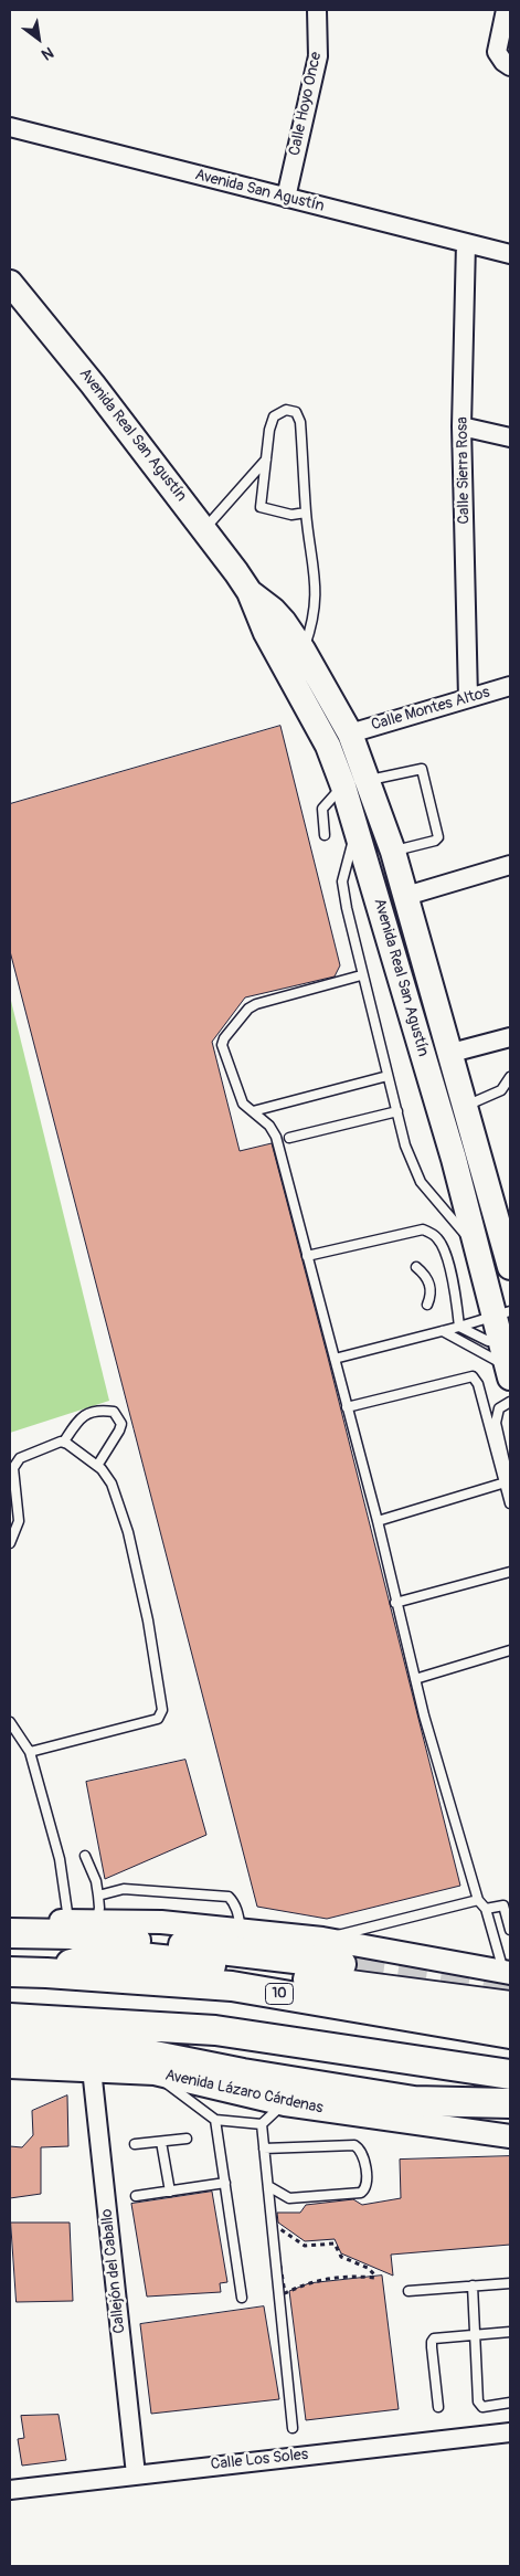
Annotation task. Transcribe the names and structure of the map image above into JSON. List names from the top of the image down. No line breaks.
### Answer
{"streets":{"highway":["10"],"main road":["Avenida Real San Agustín"],"street":["Calle Hoyo Once","Avenida San Agustín","Calle Sierra Rosa","Calle Montes Altos","Avenida Lázaro Cárdenas","Callejón del Caballo","Calle Los Soles"]},"crossings":[["Calle Hoyo Once","Avenida San Agustín"],["Avenida San Agustín","Calle Sierra Rosa"],["Avenida Real San Agustín","Calle Montes Altos"],["Calle Sierra Rosa","Calle Montes Altos"],["Avenida Lázaro Cárdenas","Callejón del Caballo"],["Callejón del Caballo","Calle Los Soles"]],"north":"bottom right"}
